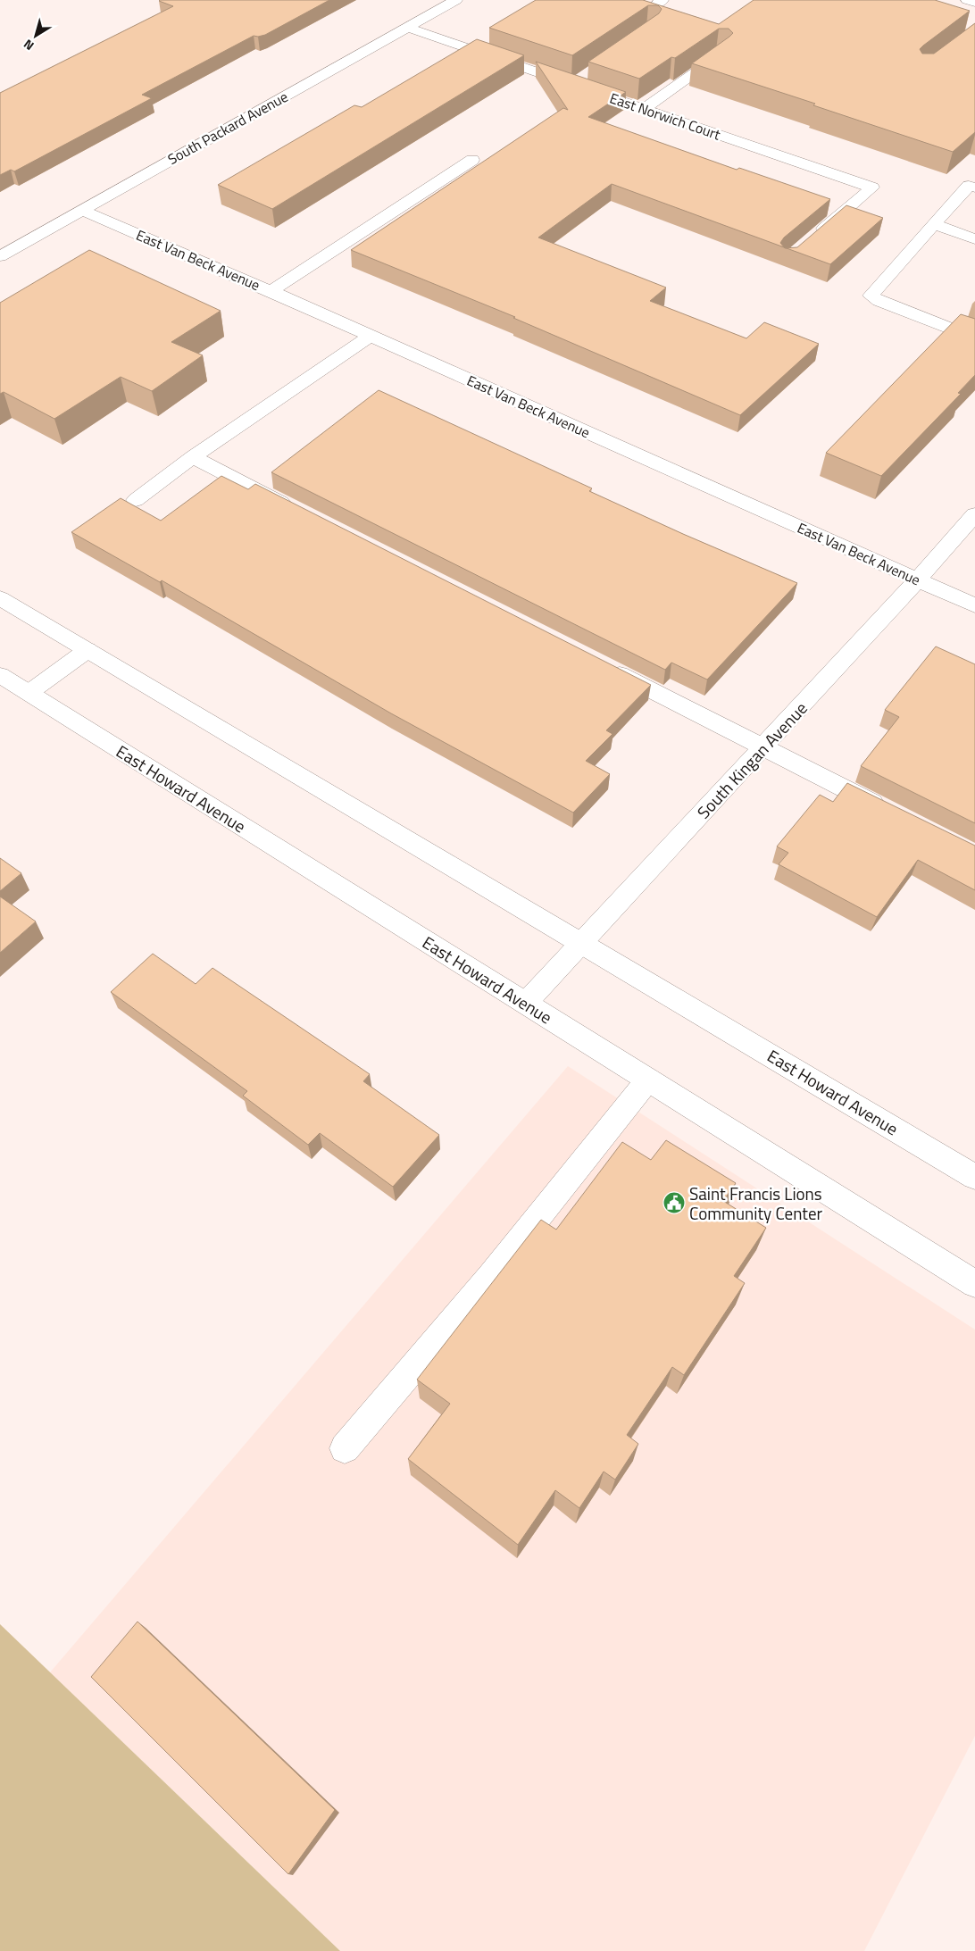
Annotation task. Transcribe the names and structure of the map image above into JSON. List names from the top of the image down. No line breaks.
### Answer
{"streets":{"street":["East Norwich Court","South Packard Avenue","East Van Beck Avenue","South Kingan Avenue","East Howard Avenue"]},"crossings":[["East Norwich Court","South Packard Avenue"],["South Packard Avenue","East Van Beck Avenue"],["East Van Beck Avenue","South Kingan Avenue"],["South Kingan Avenue","East Howard Avenue"]],"places":{"public building":["Saint Francis Lions Community Center"]},"north":"bottom left"}
